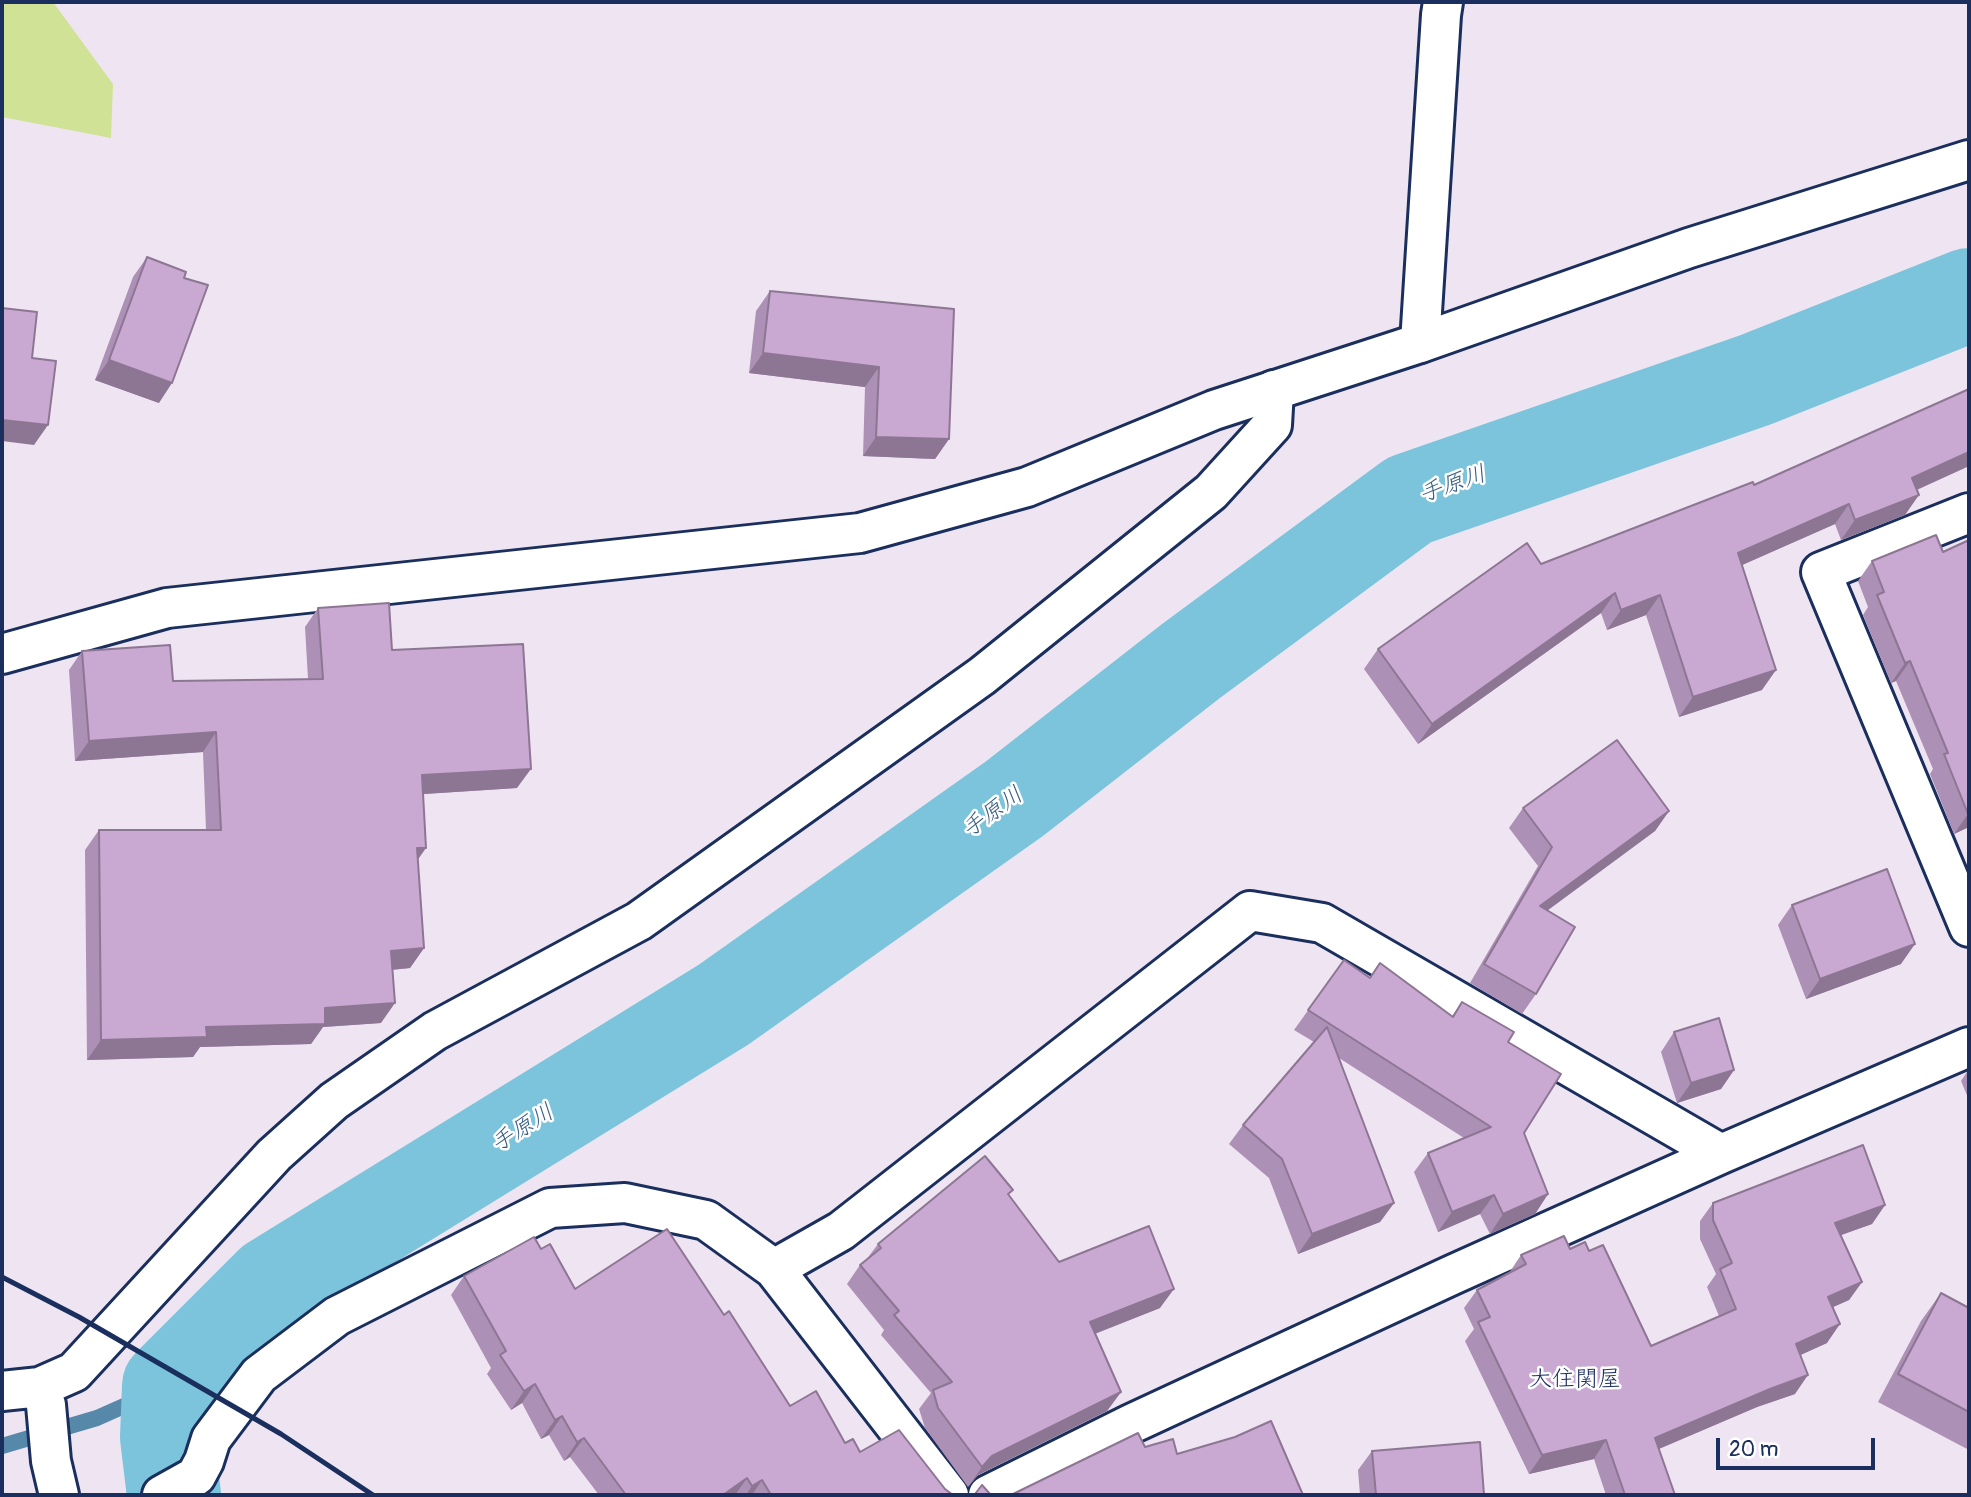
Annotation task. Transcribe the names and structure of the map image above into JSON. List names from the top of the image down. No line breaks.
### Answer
{"districts":["大住関屋"],"water":["手原川"],"scale_bar":"20 m"}
